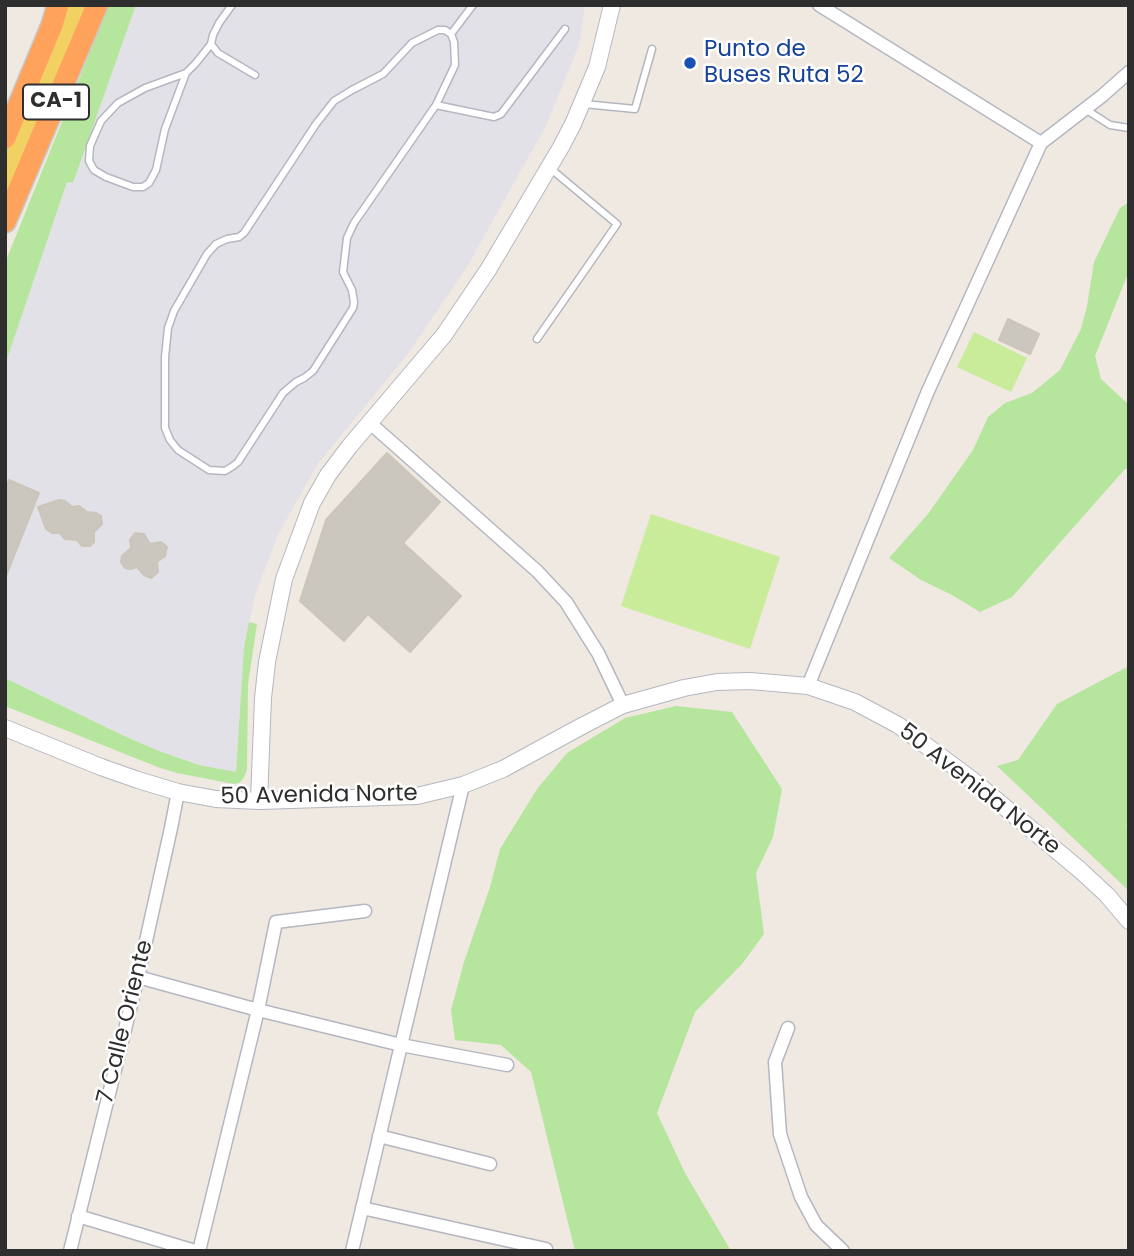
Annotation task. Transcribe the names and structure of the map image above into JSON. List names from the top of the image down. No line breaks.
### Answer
{"streets":{"highway":["CA-1"],"street":["50 Avenida Norte","7 Calle Oriente"]},"crossings":[["50 Avenida Norte","7 Calle Oriente"]],"places":["Punto de Buses Ruta 52"]}
